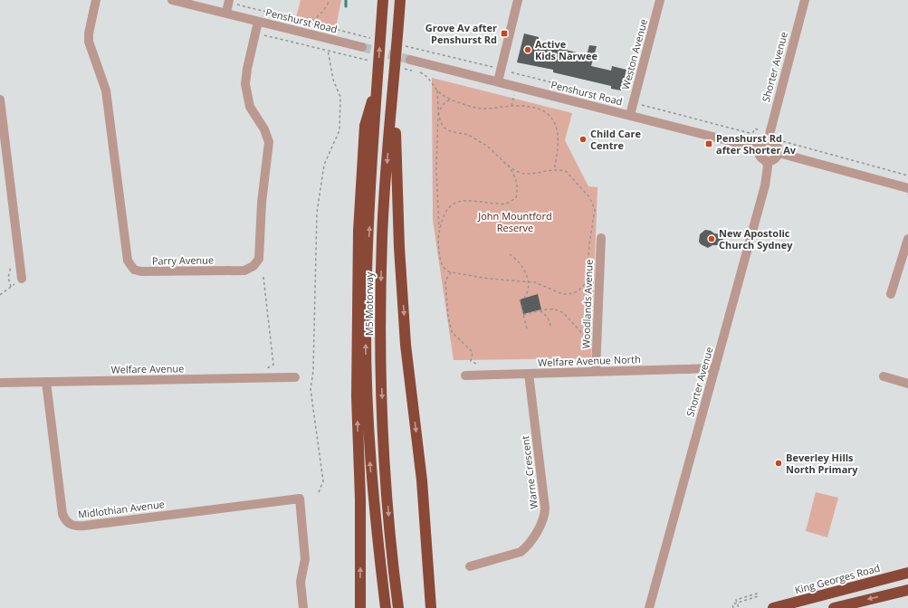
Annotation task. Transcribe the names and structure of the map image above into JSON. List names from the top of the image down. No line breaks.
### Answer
{"streets":{"highway":["M5 Motorway","King Georges Road"],"street":["Penshurst Road","Weston Avenue","Shorter Avenue","Parry Avenue","Woodlands Avenue","Welfare Avenue North","Welfare Avenue","Warne Crescent","Midlothian Avenue"]},"crossings":[["Penshurst Road","Weston Avenue"],["Penshurst Road","Shorter Avenue"],["Penshurst Road","Parry Avenue"],["Shorter Avenue","Welfare Avenue North"],["Woodlands Avenue","Welfare Avenue North"],["Welfare Avenue North","Warne Crescent"],["Welfare Avenue","Midlothian Avenue"]],"parks":["John Mountford Reserve"],"places":{"transit":["Grove Av after Penshurst Rd","Penshurst Rd after Shorter Av"],"other":["Active Kids Narwee","Child Care Centre","New Apostolic Church Sydney","Beverley Hills North Primary"]}}
